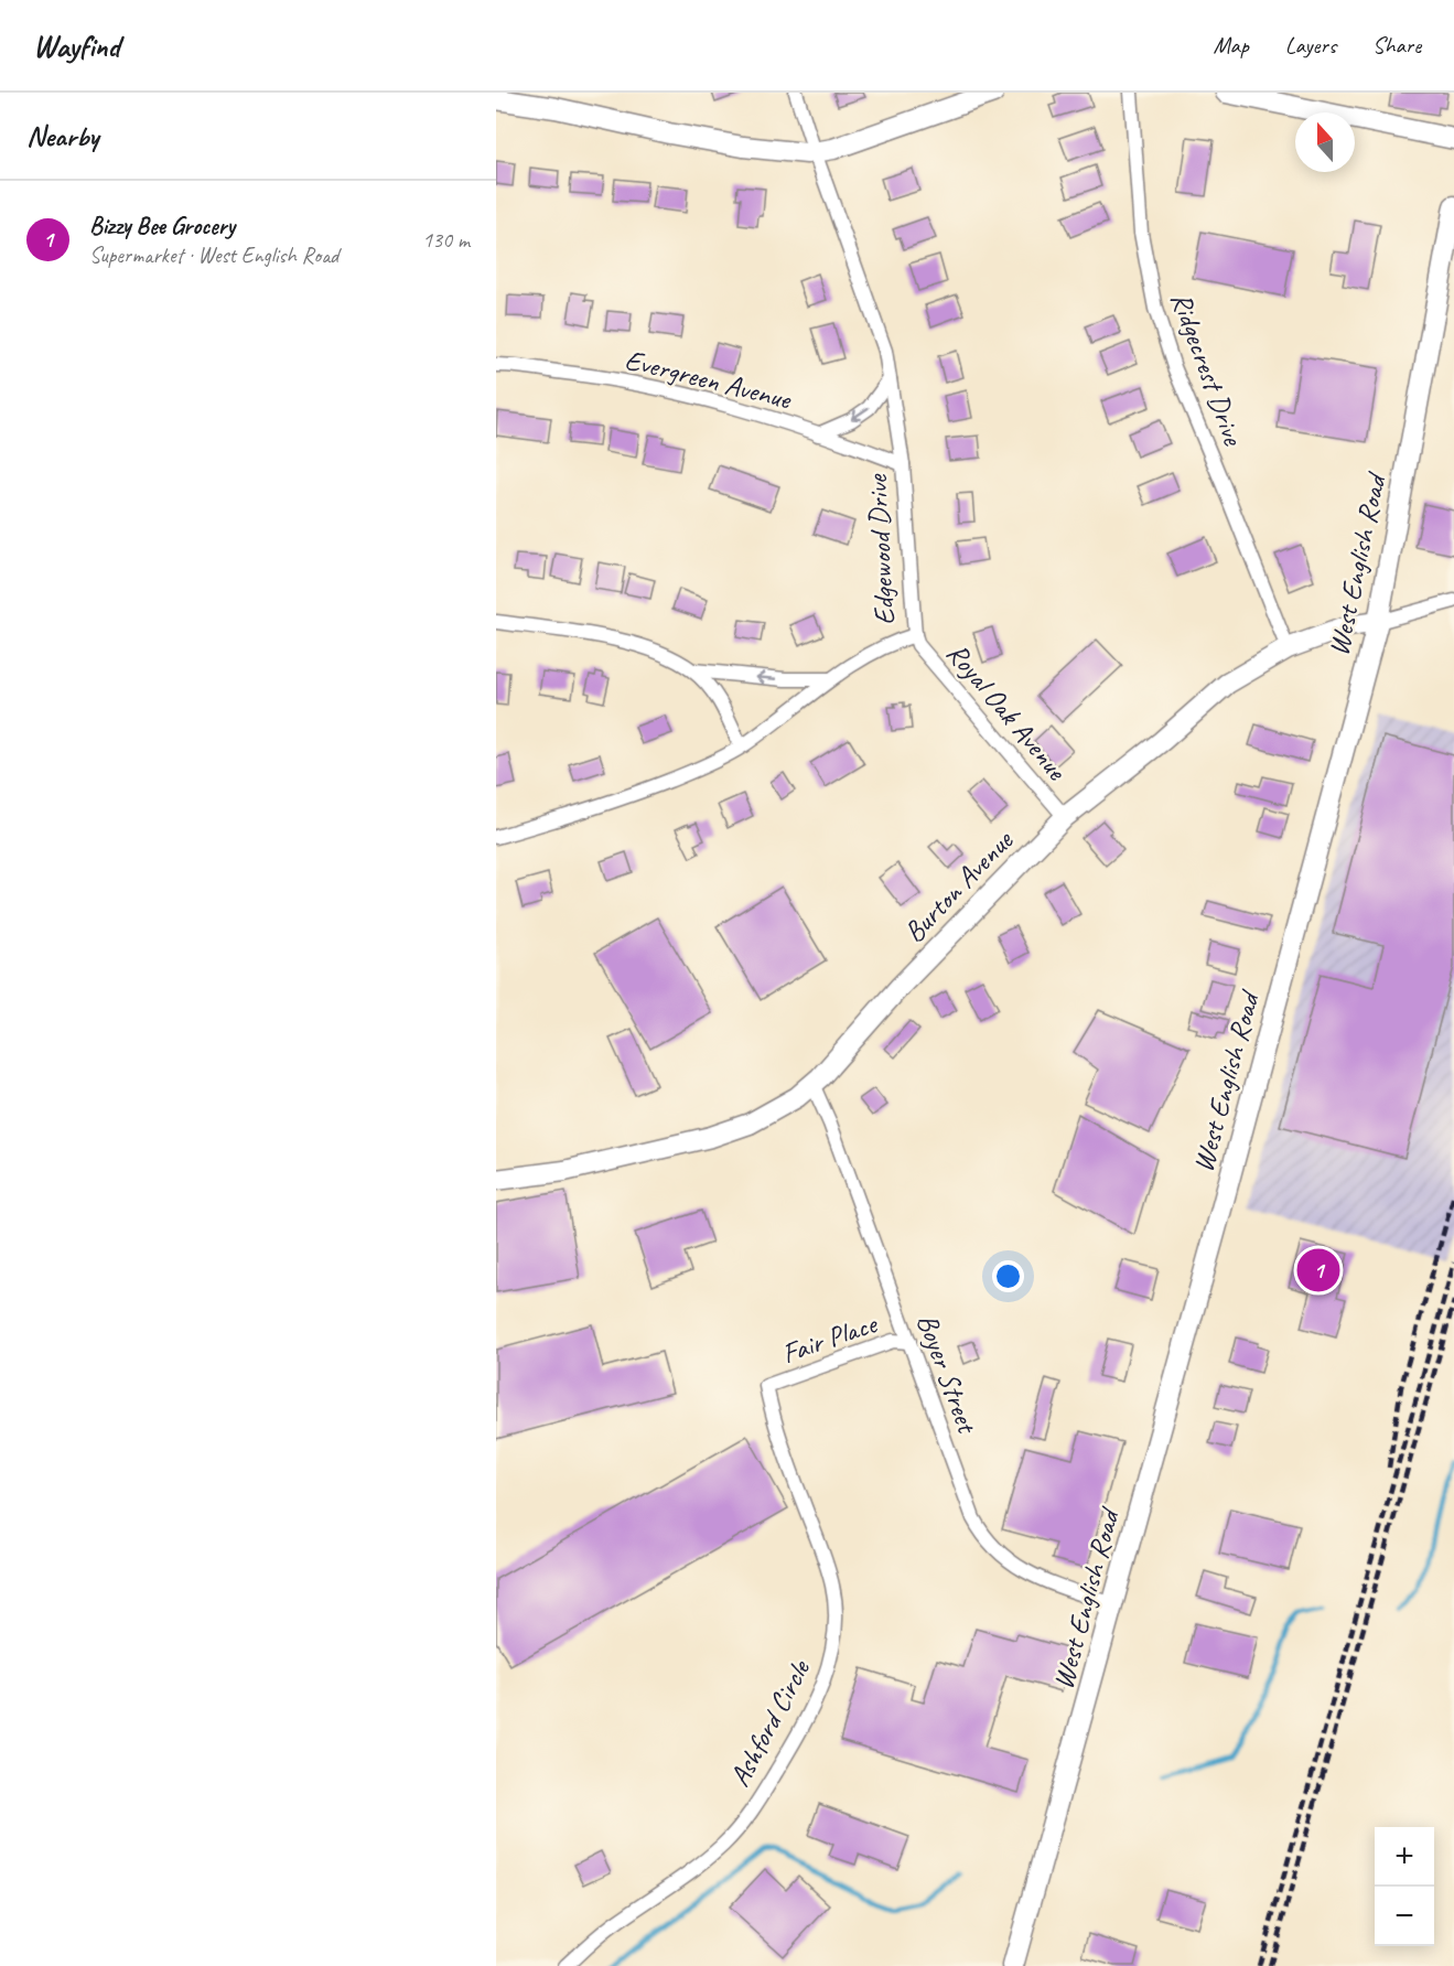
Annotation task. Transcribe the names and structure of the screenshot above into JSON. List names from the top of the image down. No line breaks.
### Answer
{"streets":{"street":["Ridgecrest Drive","Evergreen Avenue","Edgewood Drive","West English Road","Royal Oak Avenue","Burton Avenue","Fair Place","Boyer Street","Ashford Circle"]},"crossings":[["Ridgecrest Drive","Burton Avenue"],["Evergreen Avenue","Edgewood Drive"],["Edgewood Drive","Royal Oak Avenue"],["West English Road","Burton Avenue"],["West English Road","Boyer Street"],["Royal Oak Avenue","Burton Avenue"],["Burton Avenue","Boyer Street"],["Fair Place","Boyer Street"],["Fair Place","Ashford Circle"]],"north":"top","page":{"header":"Wayfind","nav":["Map","Layers","Share"],"heading":"Nearby","list":[{"mark":"1","name":"Bizzy Bee Grocery","note":"Supermarket · West English Road","value":"130 m"}],"pins":"1","map_buttons":["+","−"]}}
